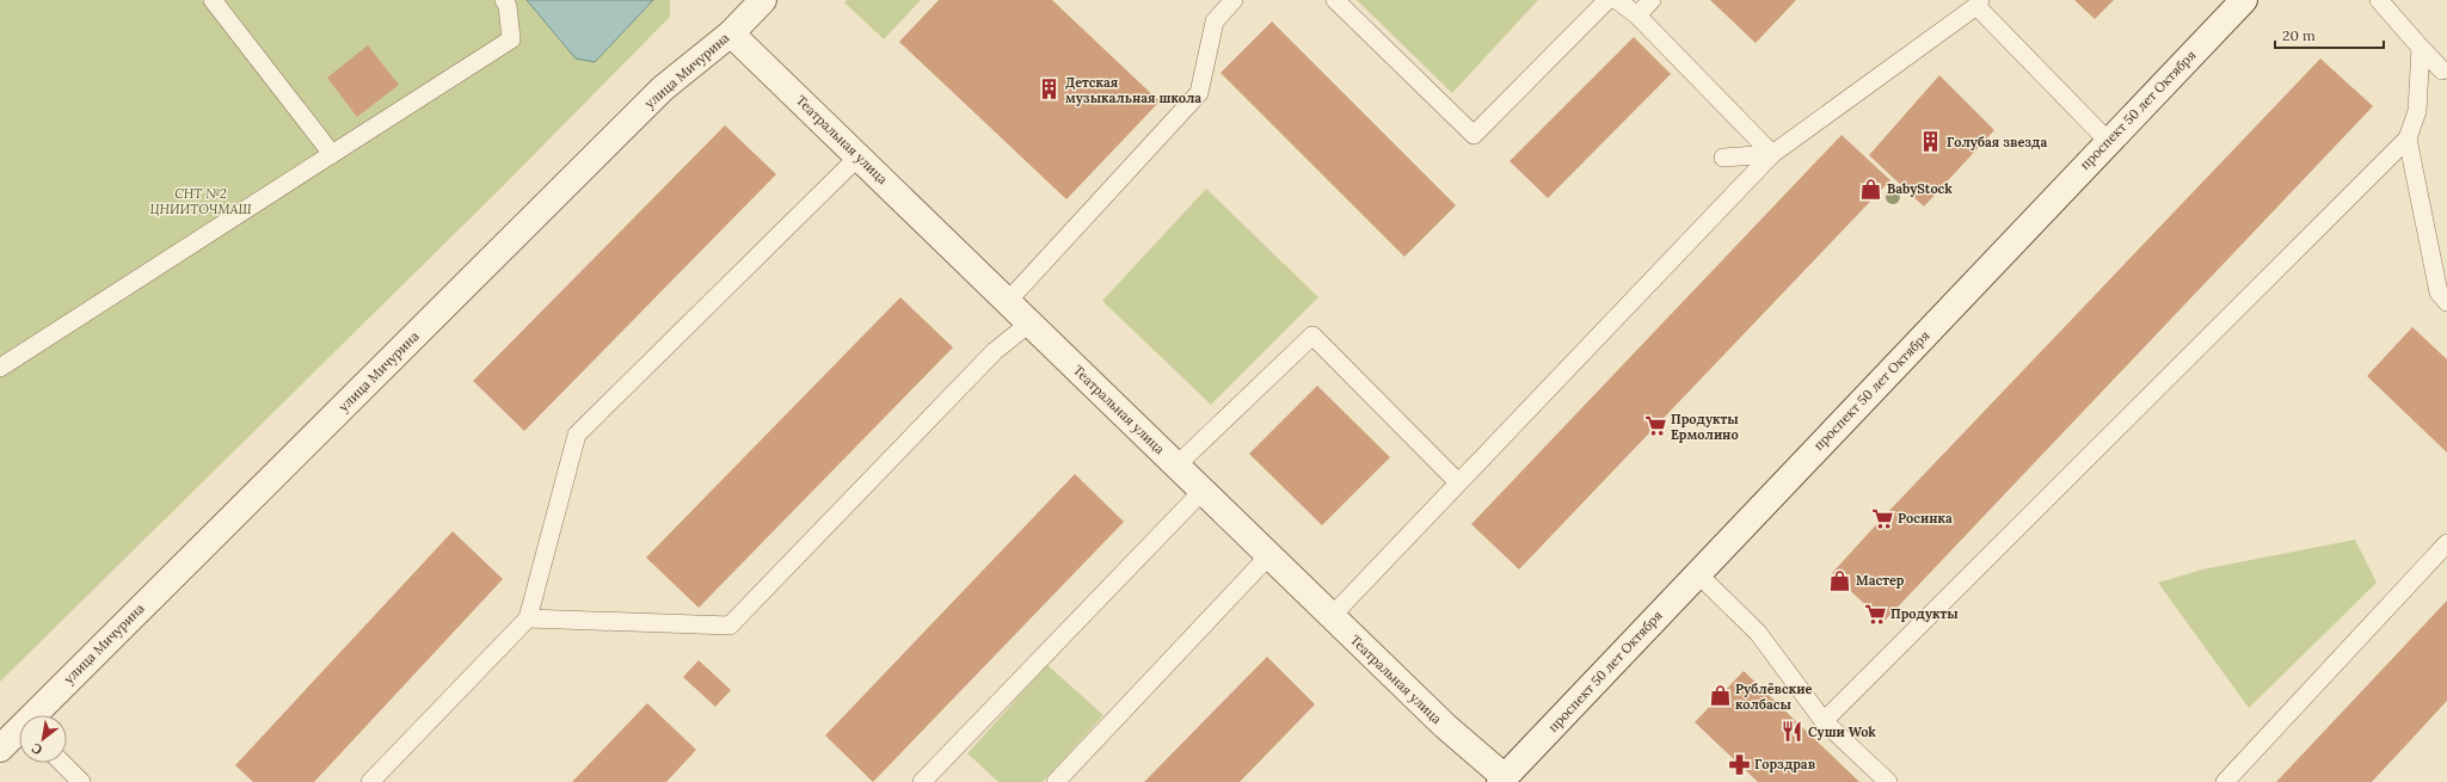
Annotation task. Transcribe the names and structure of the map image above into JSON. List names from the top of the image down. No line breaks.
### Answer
{"streets":{"street":["улица Мичурина","проспект 50 лет Октября","Театральная улица"]},"crossings":[["улица Мичурина","Театральная улица"],["проспект 50 лет Октября","Театральная улица"]],"parks":["СНТ №2 ЦНИИТОЧМАШ"],"places":{"building":["Детская музыкальная школа","Голубая звезда"],"shop":["BabyStock","Мастер","Рублёвские колбасы"],"supermarket":["Продукты Ермолино","Росинка","Продукты"],"restaurant":["Суши Wok"],"pharmacy":["Горздрав"]},"scale_bar":"20 m","north":"bottom left"}
